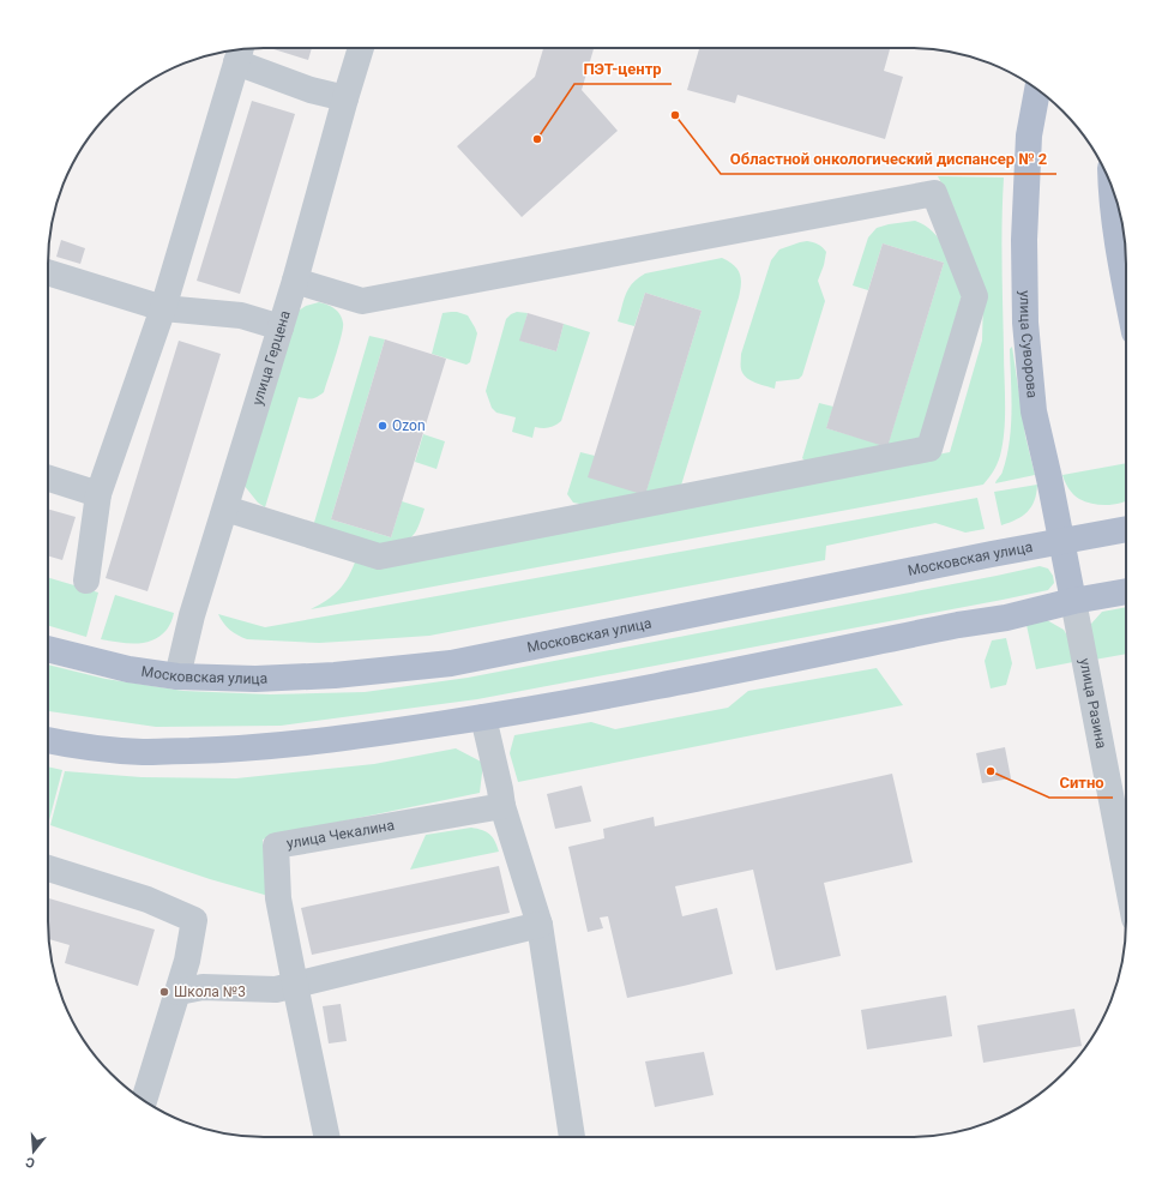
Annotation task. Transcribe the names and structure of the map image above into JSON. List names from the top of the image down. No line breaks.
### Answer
{"streets":{"main road":["улица Суворова","Московская улица"],"street":["улица Герцена","улица Разина","улица Чекалина"]},"crossings":[["улица Суворова","Московская улица"],["улица Суворова","улица Разина"],["улица Герцена","Московская улица"]],"places":["Областной онкологический диспансер № 2","ПЭТ-центр","Ozon","Ситно","Школа №3"],"north":"bottom"}
